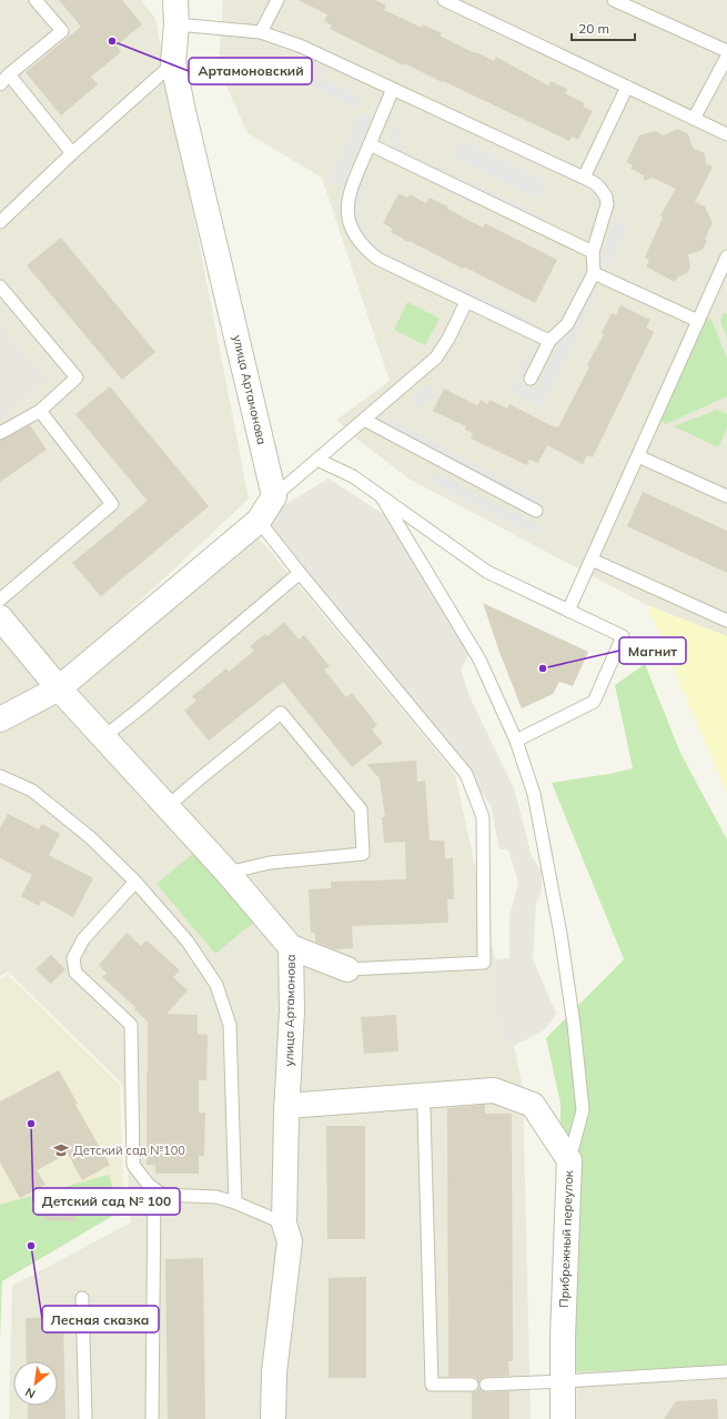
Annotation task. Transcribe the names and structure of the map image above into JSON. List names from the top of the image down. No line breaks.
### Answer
{"streets":{"street":["улица Артамонова","Прибрежный переулок"]},"crossings":[["улица Артамонова","Прибрежный переулок"]],"places":{"other":["Артамоновский","Магнит","Детский сад № 100","Лесная сказка"],"school or university":["Детский сад №100"]},"scale_bar":"20 m","north":"bottom left"}
